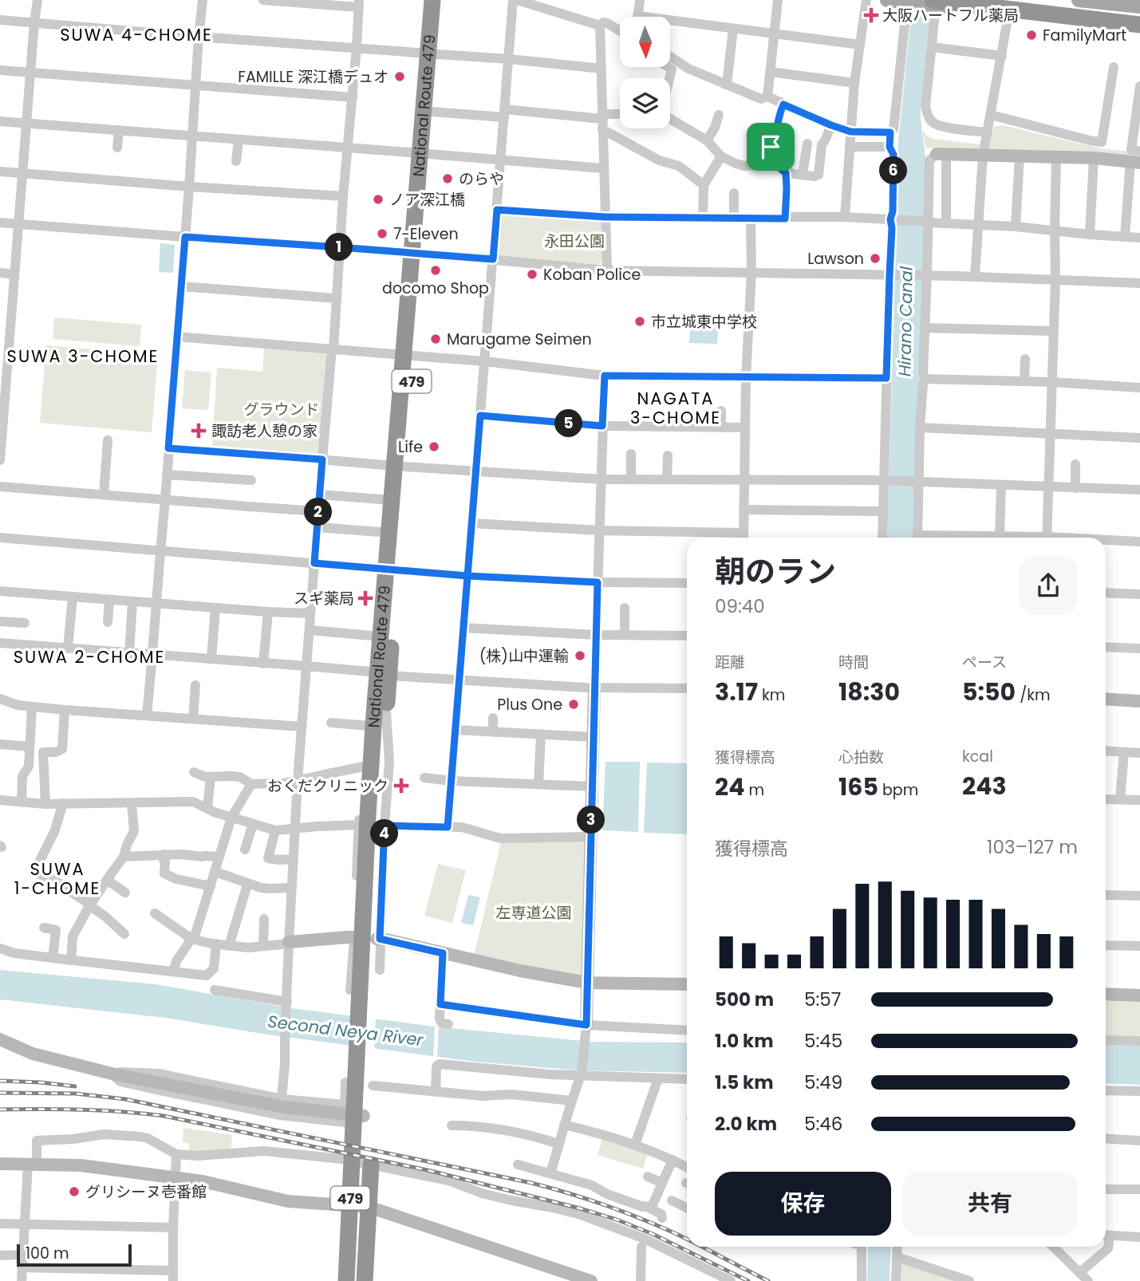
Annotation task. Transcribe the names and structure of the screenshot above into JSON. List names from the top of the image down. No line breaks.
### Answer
{"streets":{"highway":["National Route 479","479"]},"districts":["SUWA 4-CHOME","SUWA 3-CHOME","NAGATA 3-CHOME","SUWA 2-CHOME","SUWA 1-CHOME"],"water":["Hirano Canal","Second Neya River"],"parks":["永田公園","グラウンド","左専道公園"],"places":{"health":["大阪ハートフル薬局","諏訪老人憩の家","スギ薬局","おくだクリニック"],"other":["FamilyMart","FAMILLE 深江橋デュオ","のらや","ノア深江橋","7-Eleven","Lawson","docomo Shop","Koban Police","市立城東中学校","Marugame Seimen","Life","(株)山中運輸","Plus One","グリシーヌ壱番館"]},"scale_bar":"100 m","north":"bottom","page":{"pins":["6","1","5","2","3","4"],"heading":["朝のラン","09:40"],"stats":[["距離","3.17 km"],["時間","18:30"],["ペース","5:50 /km"],["獲得標高","24 m"],["心拍数","165 bpm"],["kcal","243"]],"chart":["獲得標高","103–127 m"],"list":[{"name":"500 m","note":"5:57"},{"name":"1.0 km","note":"5:45"},{"name":"1.5 km","note":"5:49"},{"name":"2.0 km","note":"5:46"}],"buttons":["保存","共有"],"scale":"100 m"}}
